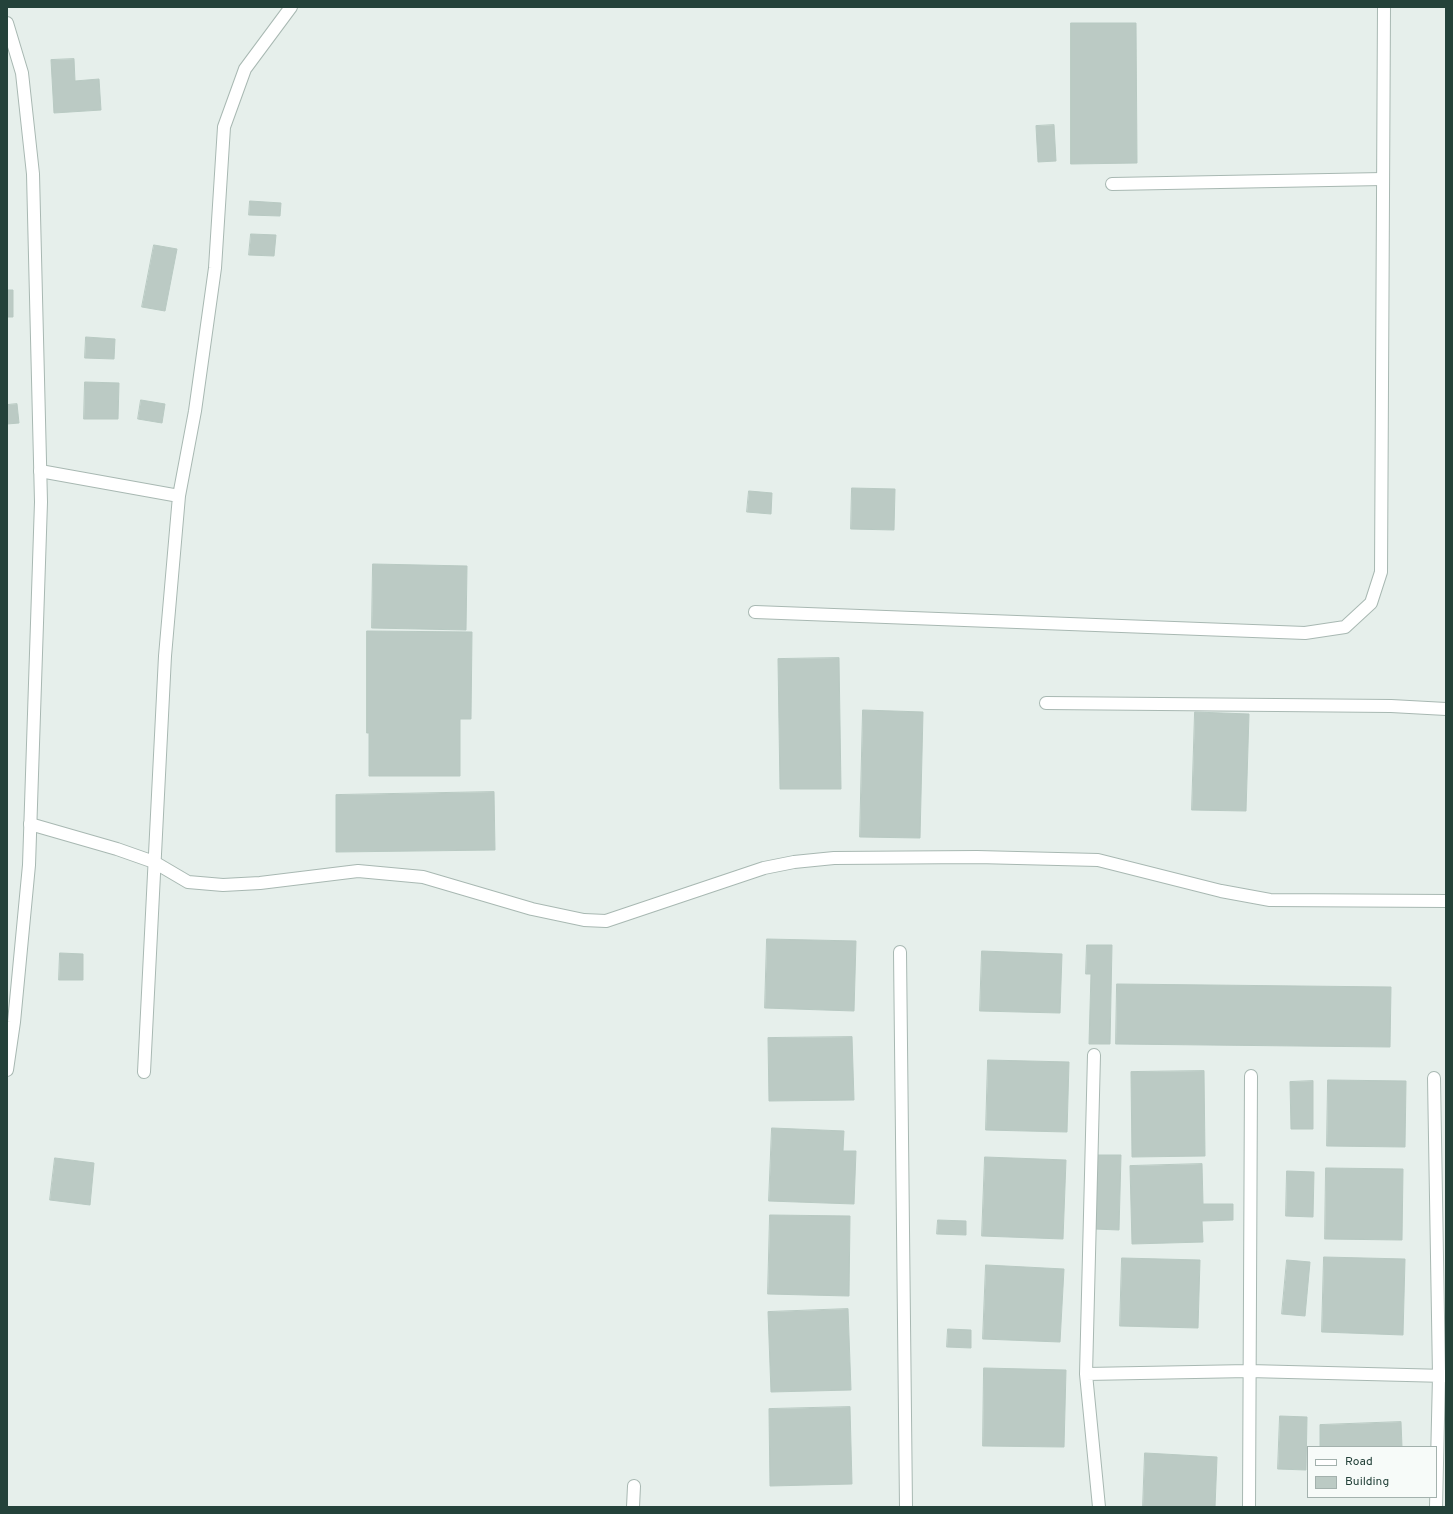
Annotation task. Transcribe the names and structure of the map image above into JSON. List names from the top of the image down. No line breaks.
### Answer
{"legend":["Road","Building"]}
